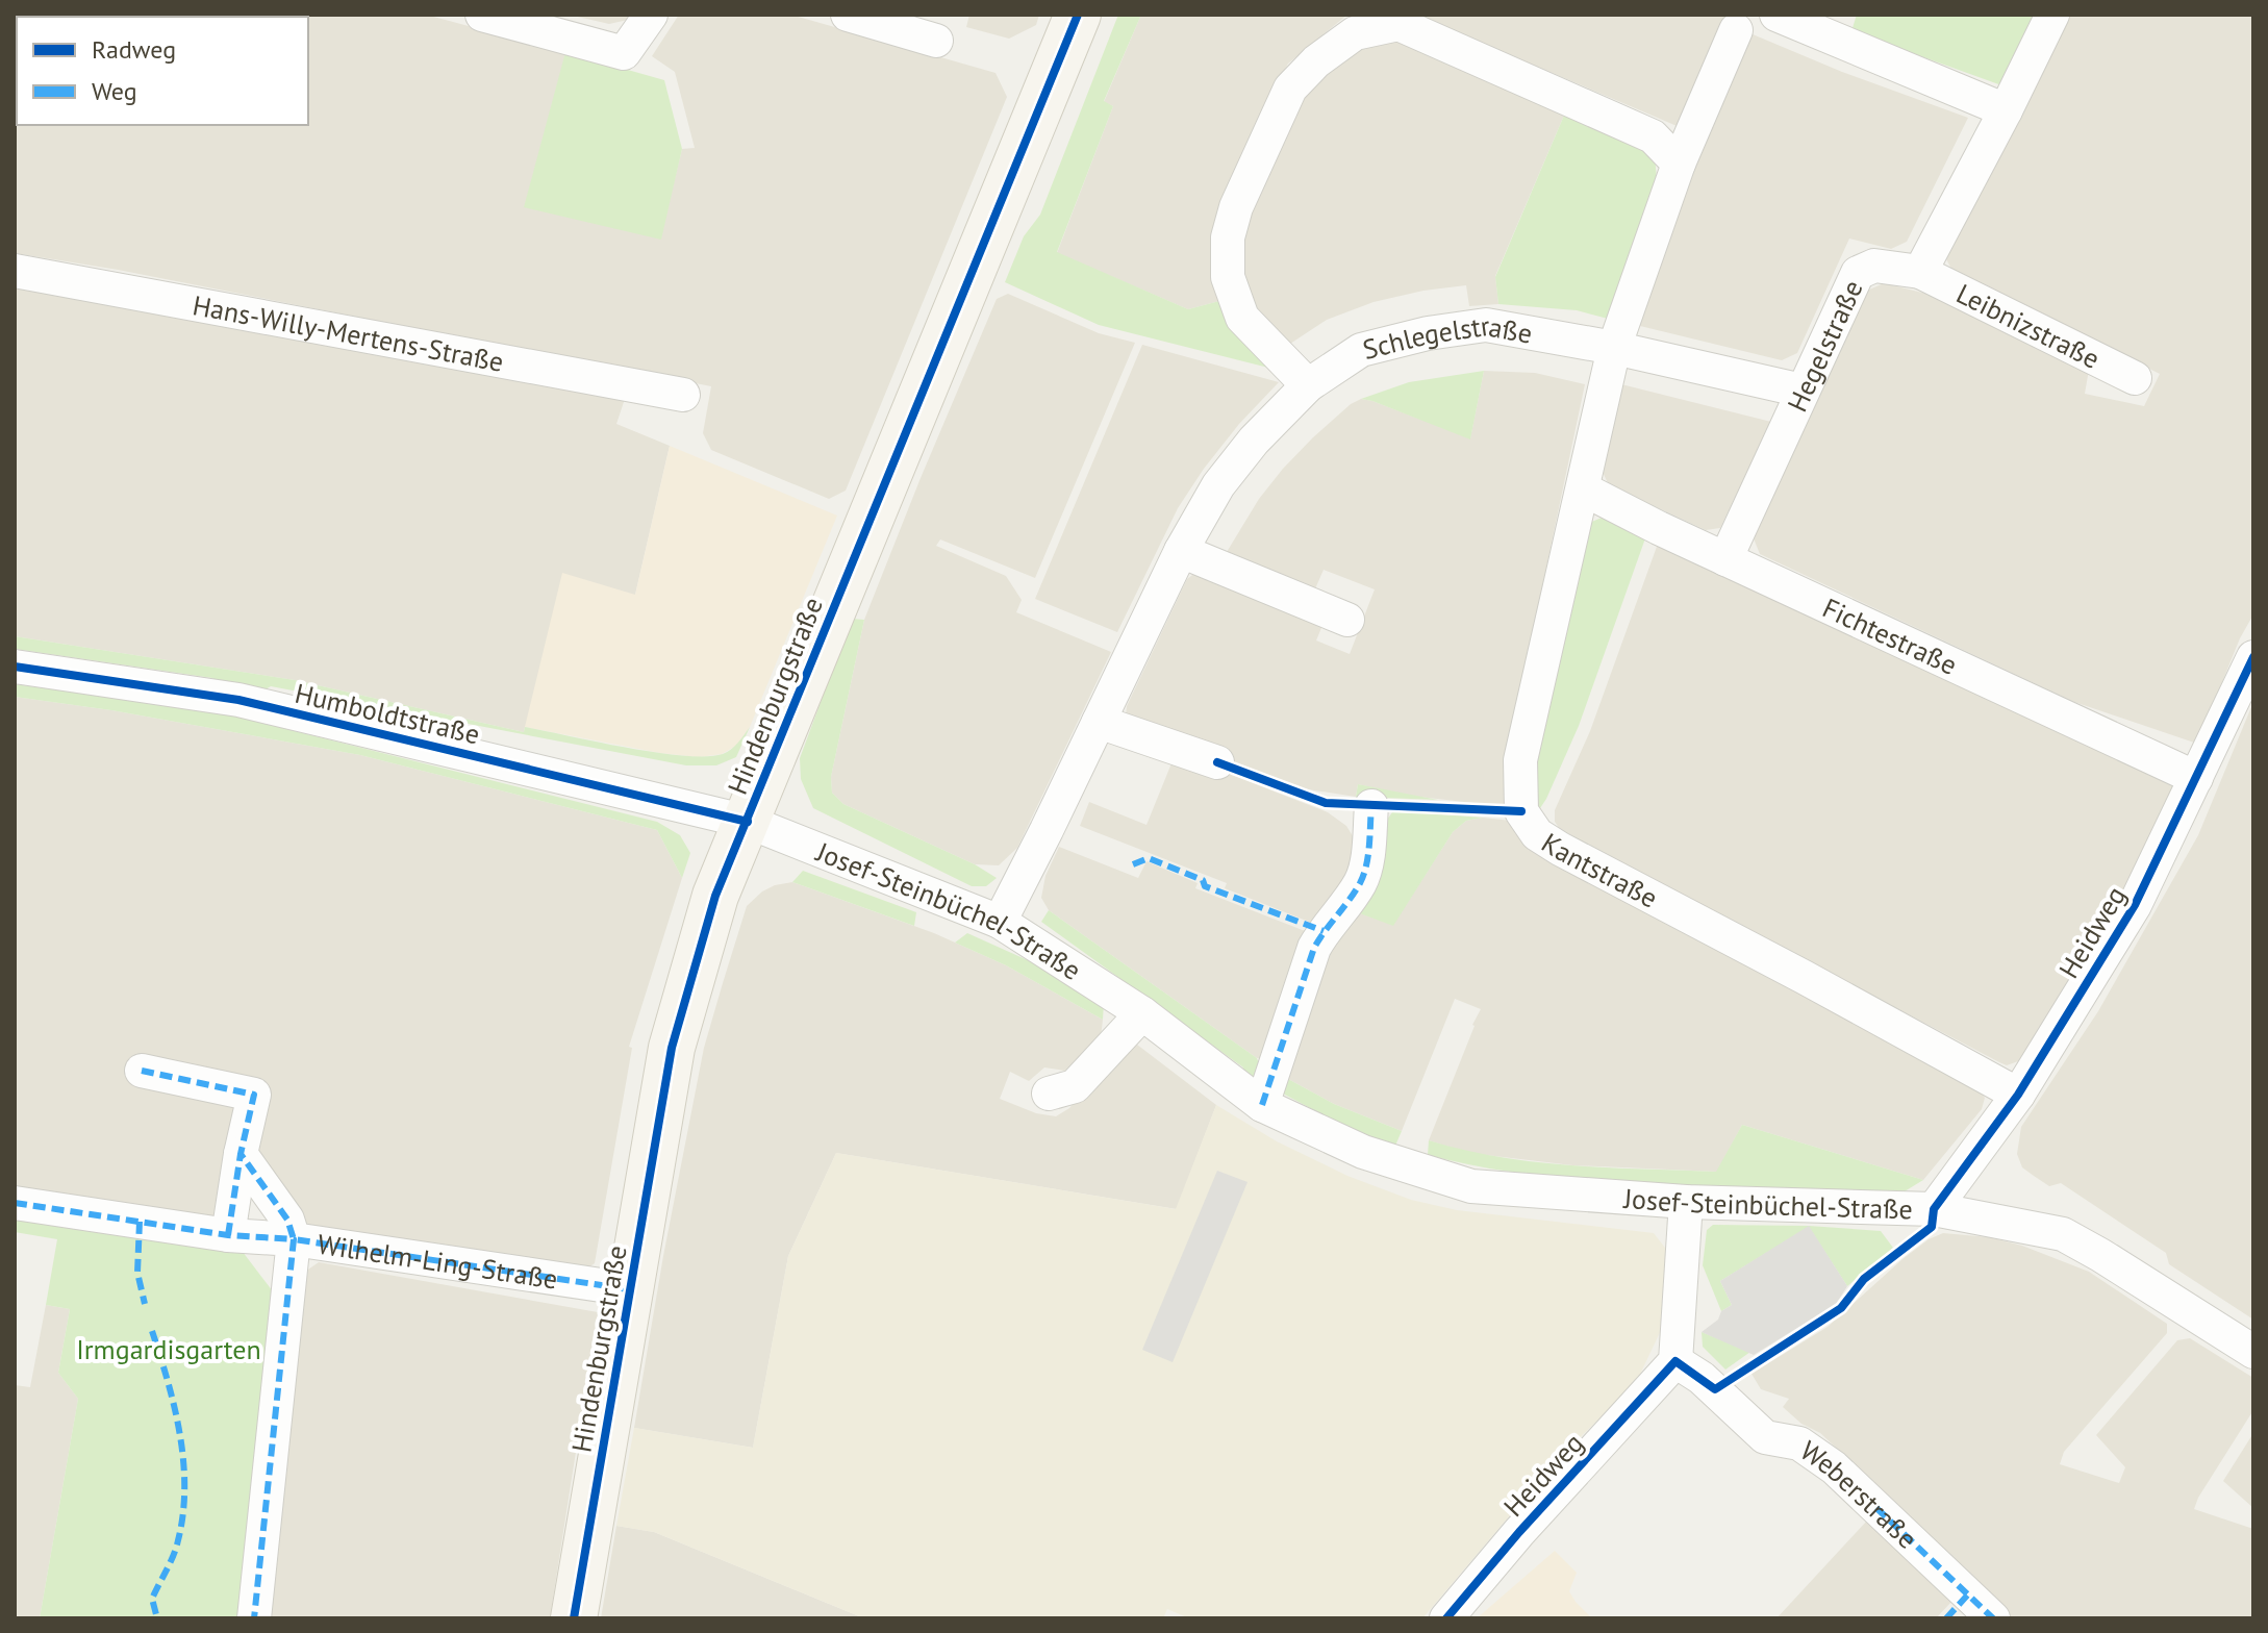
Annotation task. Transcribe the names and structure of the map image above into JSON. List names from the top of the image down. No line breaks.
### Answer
{"streets":{"main road":["Hindenburgstraße"],"street":["Leibnizstraße","Hans-Willy-Mertens-Straße","Schlegelstraße","Hegelstraße","Fichtestraße","Humboldtstraße","Kantstraße","Josef-Steinbüchel-Straße","Heidweg","Wilhelm-Ling-Straße","Weberstraße"]},"crossings":[["Leibnizstraße","Hegelstraße"],["Schlegelstraße","Hegelstraße"],["Schlegelstraße","Kantstraße"],["Schlegelstraße","Josef-Steinbüchel-Straße"],["Hegelstraße","Fichtestraße"],["Fichtestraße","Kantstraße"],["Fichtestraße","Heidweg"],["Hindenburgstraße","Humboldtstraße"],["Hindenburgstraße","Josef-Steinbüchel-Straße"],["Hindenburgstraße","Wilhelm-Ling-Straße"],["Humboldtstraße","Josef-Steinbüchel-Straße"],["Kantstraße","Heidweg"],["Josef-Steinbüchel-Straße","Heidweg"],["Heidweg","Weberstraße"]],"parks":["Irmgardisgarten"],"legend":["Radweg","Weg"]}
